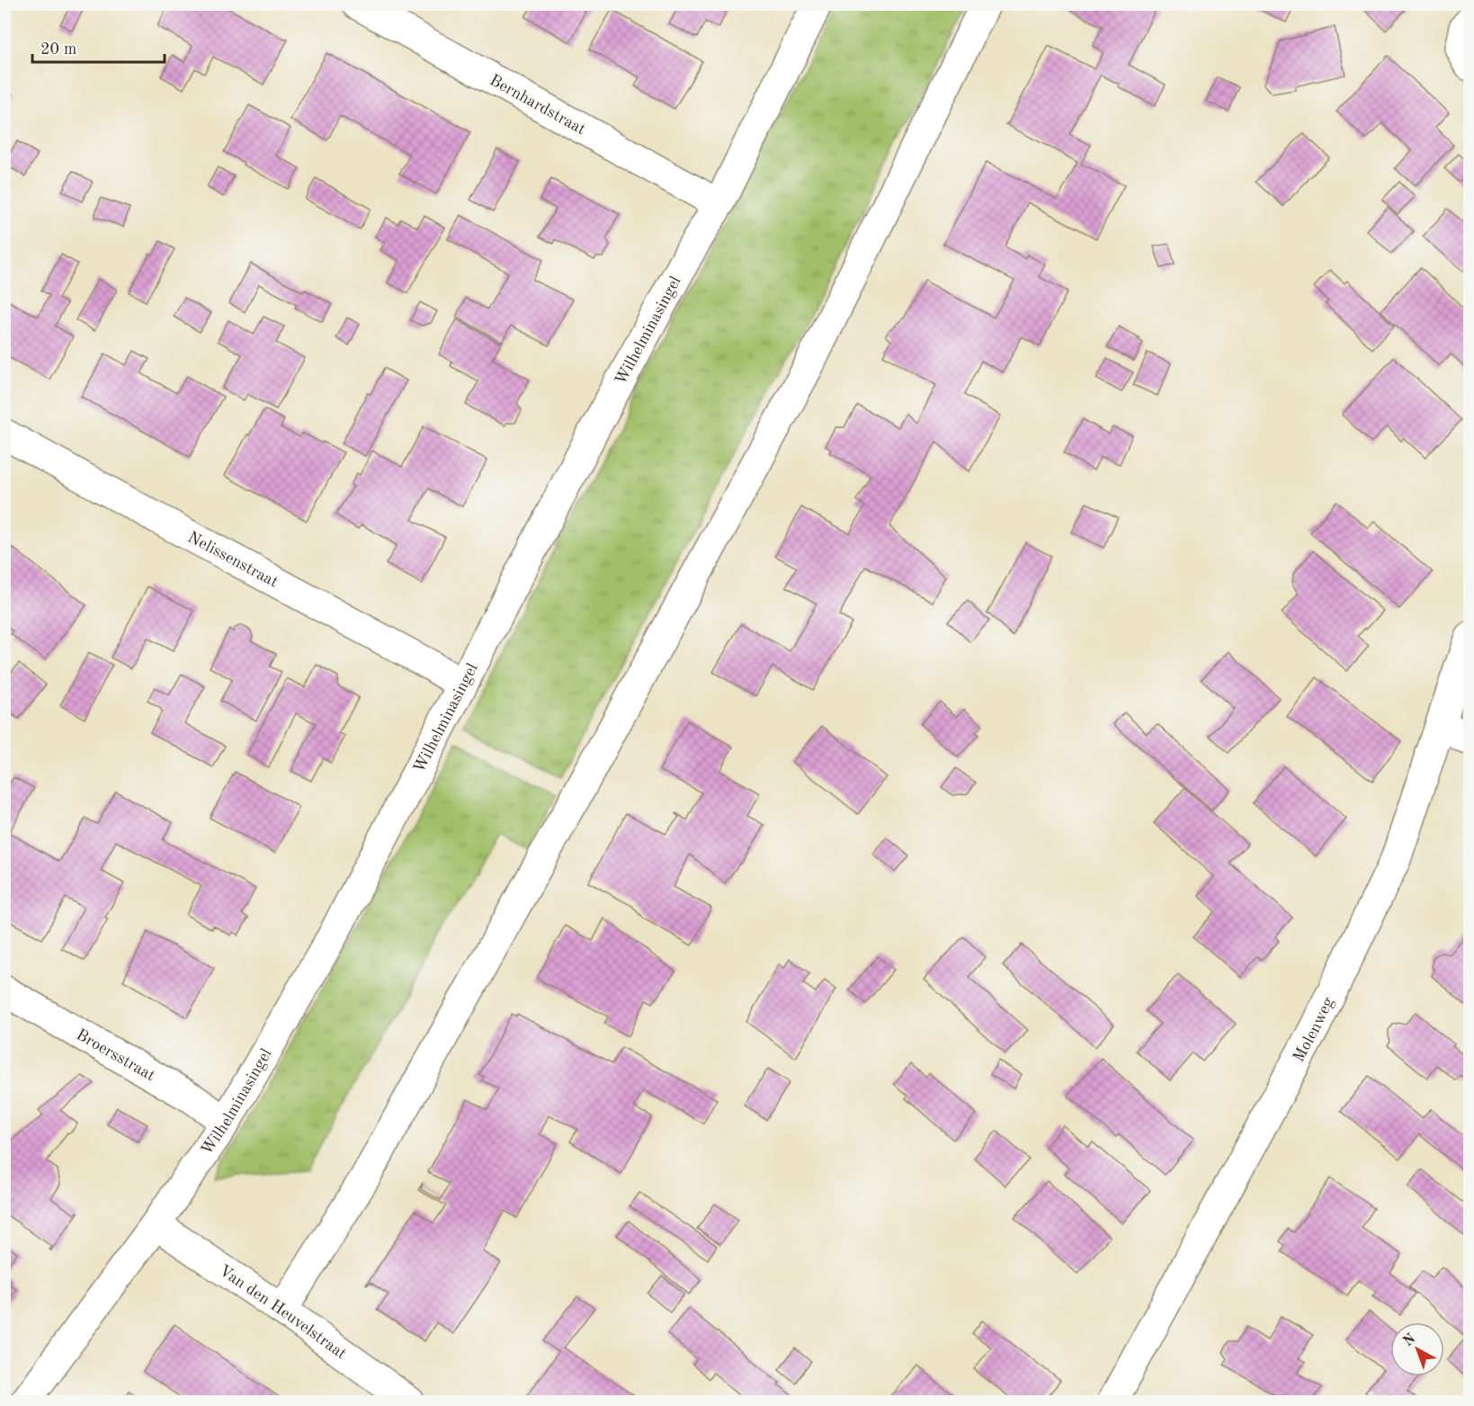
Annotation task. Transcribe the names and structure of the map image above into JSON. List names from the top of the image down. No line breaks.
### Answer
{"streets":{"street":["Bernhardstraat","Wilhelminasingel","Nelissenstraat","Molenweg","Broersstraat","Van den Heuvelstraat"]},"crossings":[["Bernhardstraat","Wilhelminasingel"],["Wilhelminasingel","Nelissenstraat"],["Wilhelminasingel","Broersstraat"],["Wilhelminasingel","Van den Heuvelstraat"]],"scale_bar":"20 m","north":"top left"}
